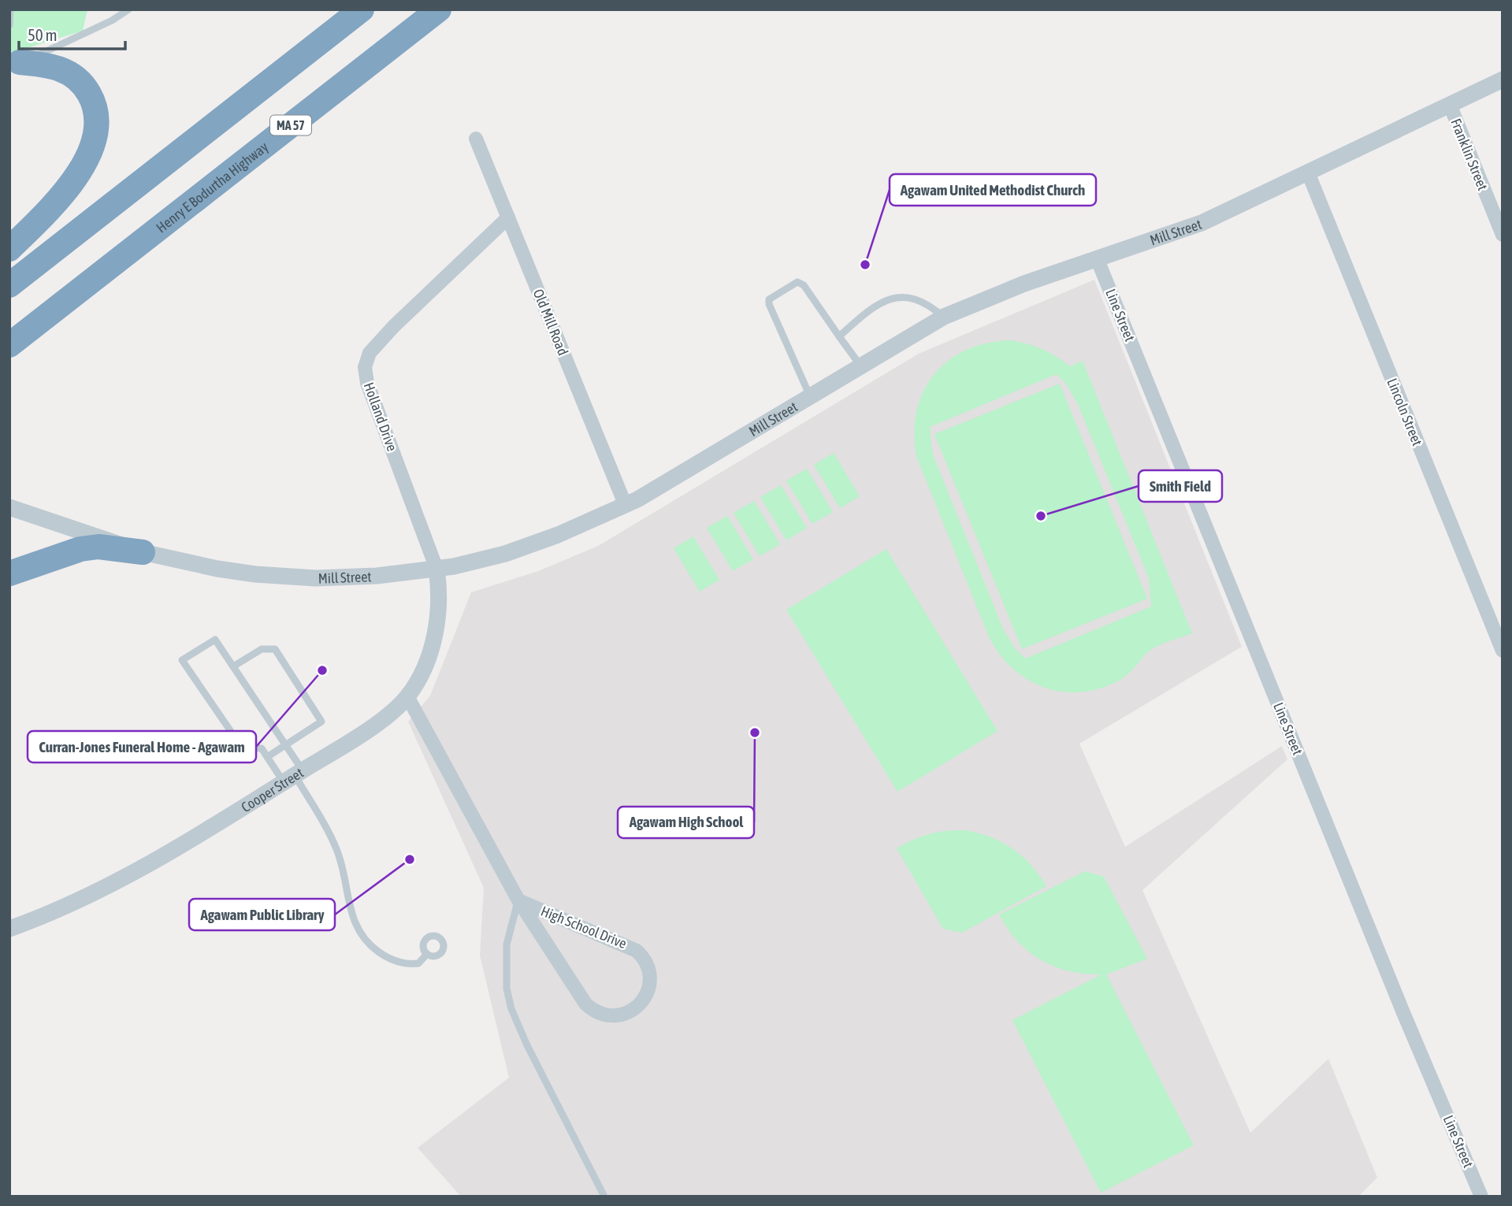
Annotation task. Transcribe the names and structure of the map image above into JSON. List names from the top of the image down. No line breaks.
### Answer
{"streets":{"highway":["MA 57","Henry E Bodurtha Highway"],"street":["Franklin Street","Mill Street","Line Street","Old Mill Road","Lincoln Street","Holland Drive","Cooper Street","High School Drive"]},"crossings":[["Franklin Street","Mill Street"],["Mill Street","Line Street"],["Mill Street","Old Mill Road"],["Mill Street","Lincoln Street"],["Mill Street","Holland Drive"],["Mill Street","Cooper Street"],["Old Mill Road","Holland Drive"],["Holland Drive","Cooper Street"],["Cooper Street","High School Drive"]],"places":["Agawam United Methodist Church","Smith Field","Curran-Jones Funeral Home - Agawam","Agawam High School","Agawam Public Library"],"scale_bar":"50 m"}
